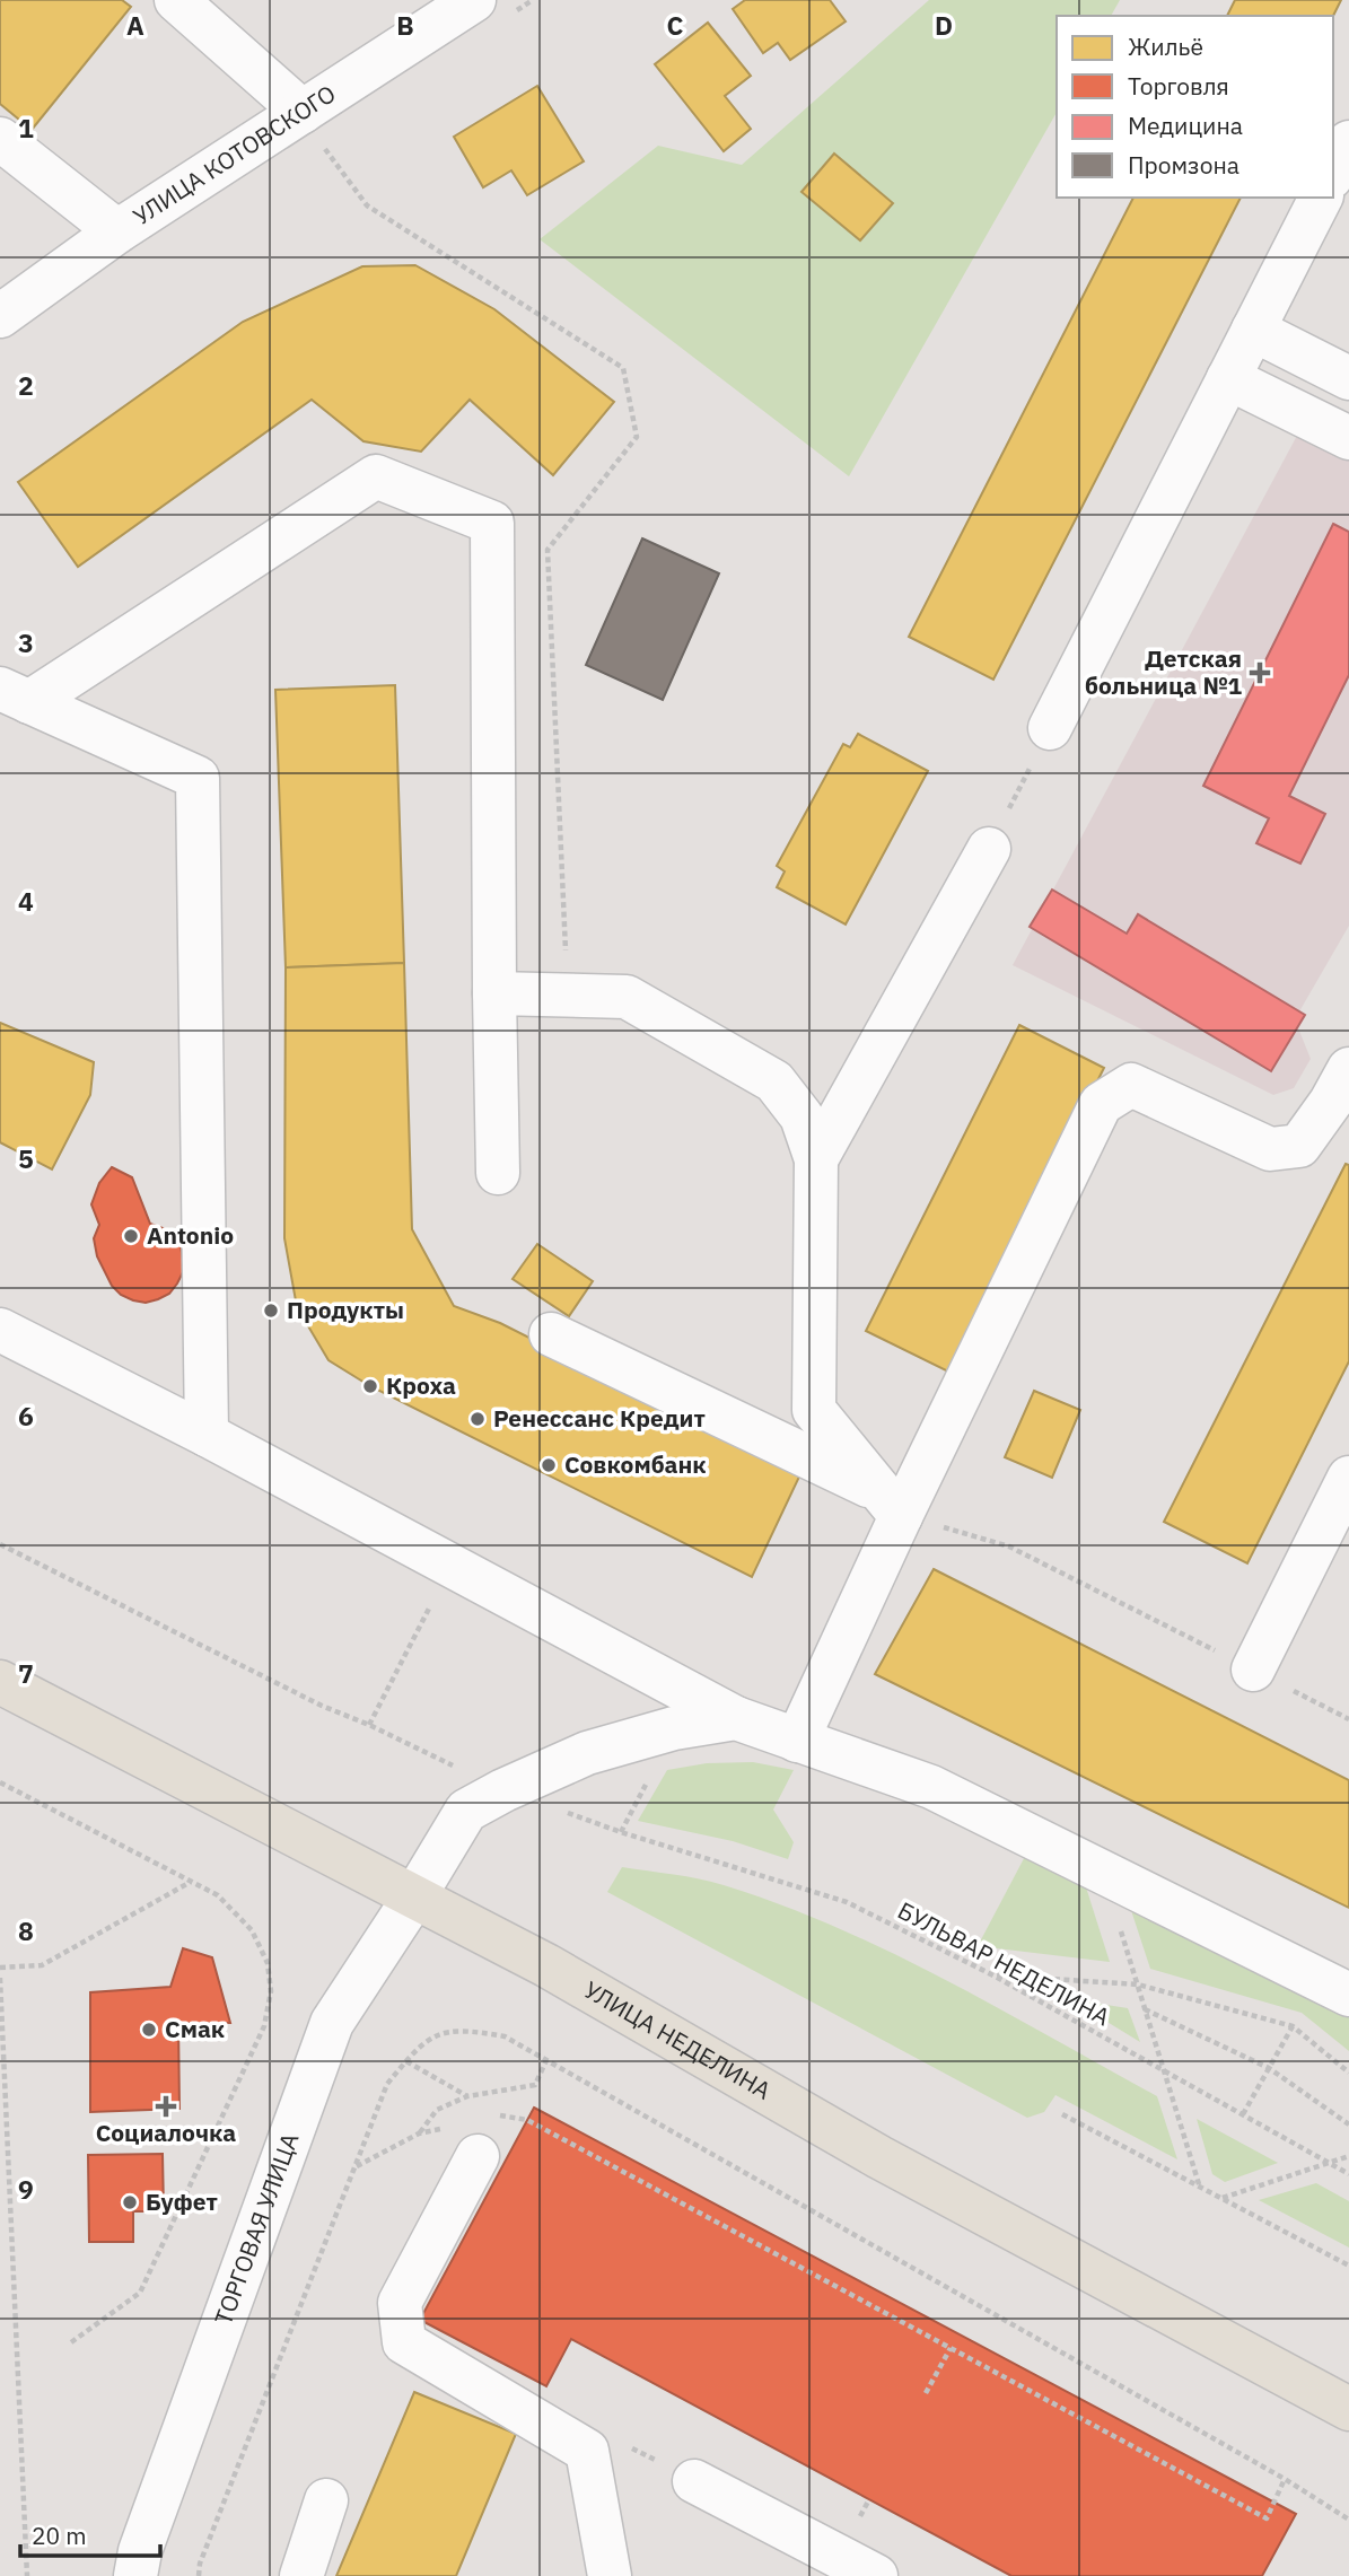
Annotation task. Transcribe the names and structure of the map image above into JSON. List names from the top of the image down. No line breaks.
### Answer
{"streets":{"main road":["УЛИЦА НЕДЕЛИНА"],"street":["УЛИЦА КОТОВСКОГО","ТОРГОВАЯ УЛИЦА"],"path":["БУЛЬВАР НЕДЕЛИНА"]},"crossings":[["БУЛЬВАР НЕДЕЛИНА","ТОРГОВАЯ УЛИЦА"],["УЛИЦА НЕДЕЛИНА","ТОРГОВАЯ УЛИЦА"]],"places":{"health":["Детская больница №1","Социалочка"],"other":["Antonio","Продукты","Кроха","Ренессанс Кредит","Совкомбанк","Смак","Буфет"]},"legend":["Жильё","Торговля","Медицина","Промзона"],"scale_bar":"20 m","grid":{"columns":["A","B","C","D"],"rows":["1","2","3","4","5","6","7","8","9"]}}
